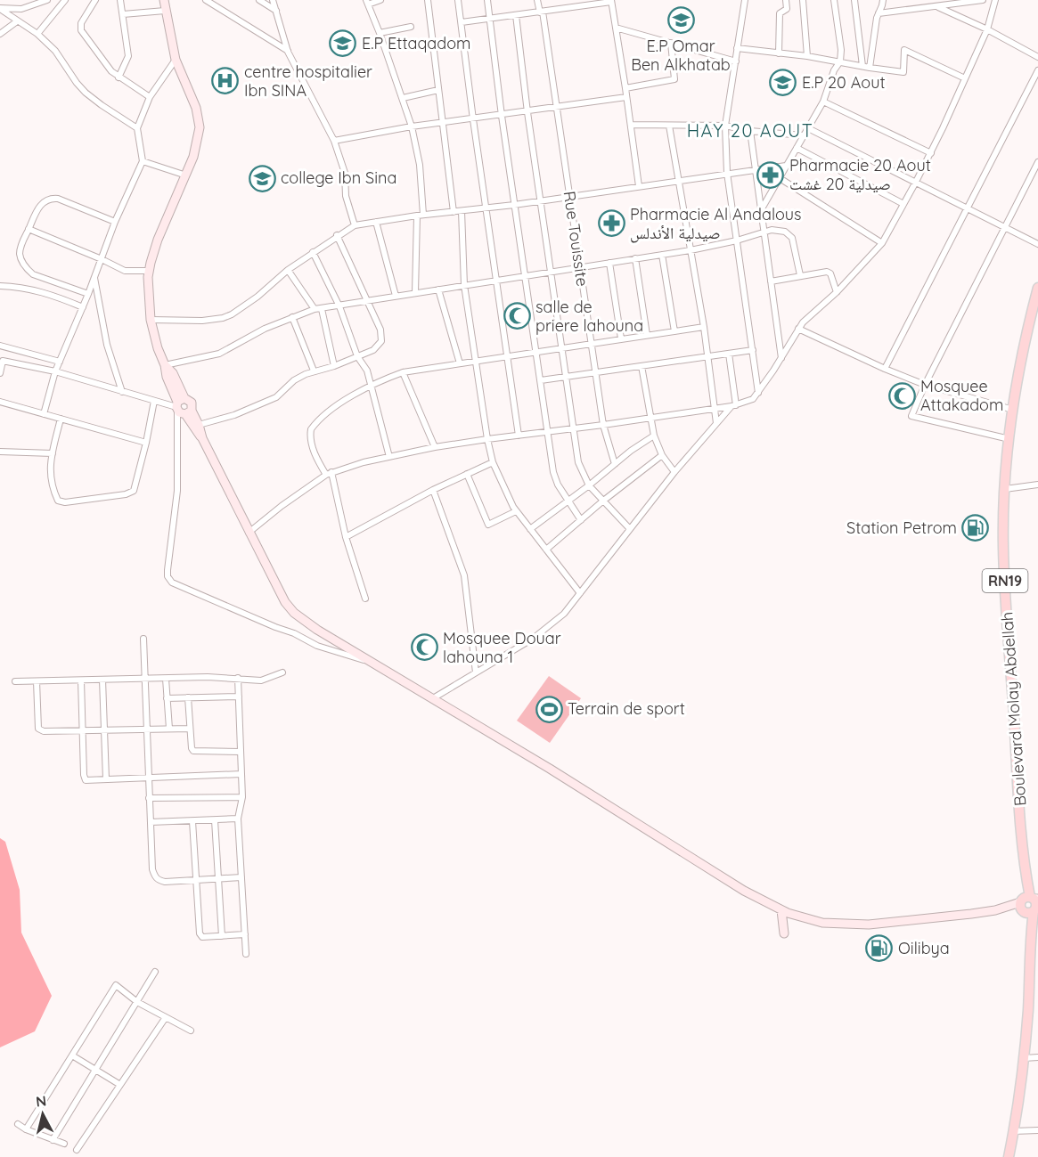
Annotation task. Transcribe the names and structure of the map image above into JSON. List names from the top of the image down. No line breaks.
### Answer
{"streets":{"main road":["RN19","Boulevard Molay Abdellah"],"street":["Rue Touissite"]},"crossings":[["RN19","Boulevard Molay Abdellah"]],"districts":["HAY 20 AOUT"],"places":{"school or university":["E.P Omar Ben Alkhatab","E.P Ettaqadom","E.P 20 Aout","college Ibn Sina"],"hospital":["centre hospitalier Ibn SINA"],"pharmacy":["Pharmacie 20 Aout صيدلية 20 غشت","Pharmacie Al Andalous صيدلية الأندلس"],"mosque":["salle de priere lahouna","Mosquee Attakadom","Mosquee Douar lahouna 1"],"fuel station":["Station Petrom","Oilibya"],"sports":["Terrain de sport"]},"north":"top"}
